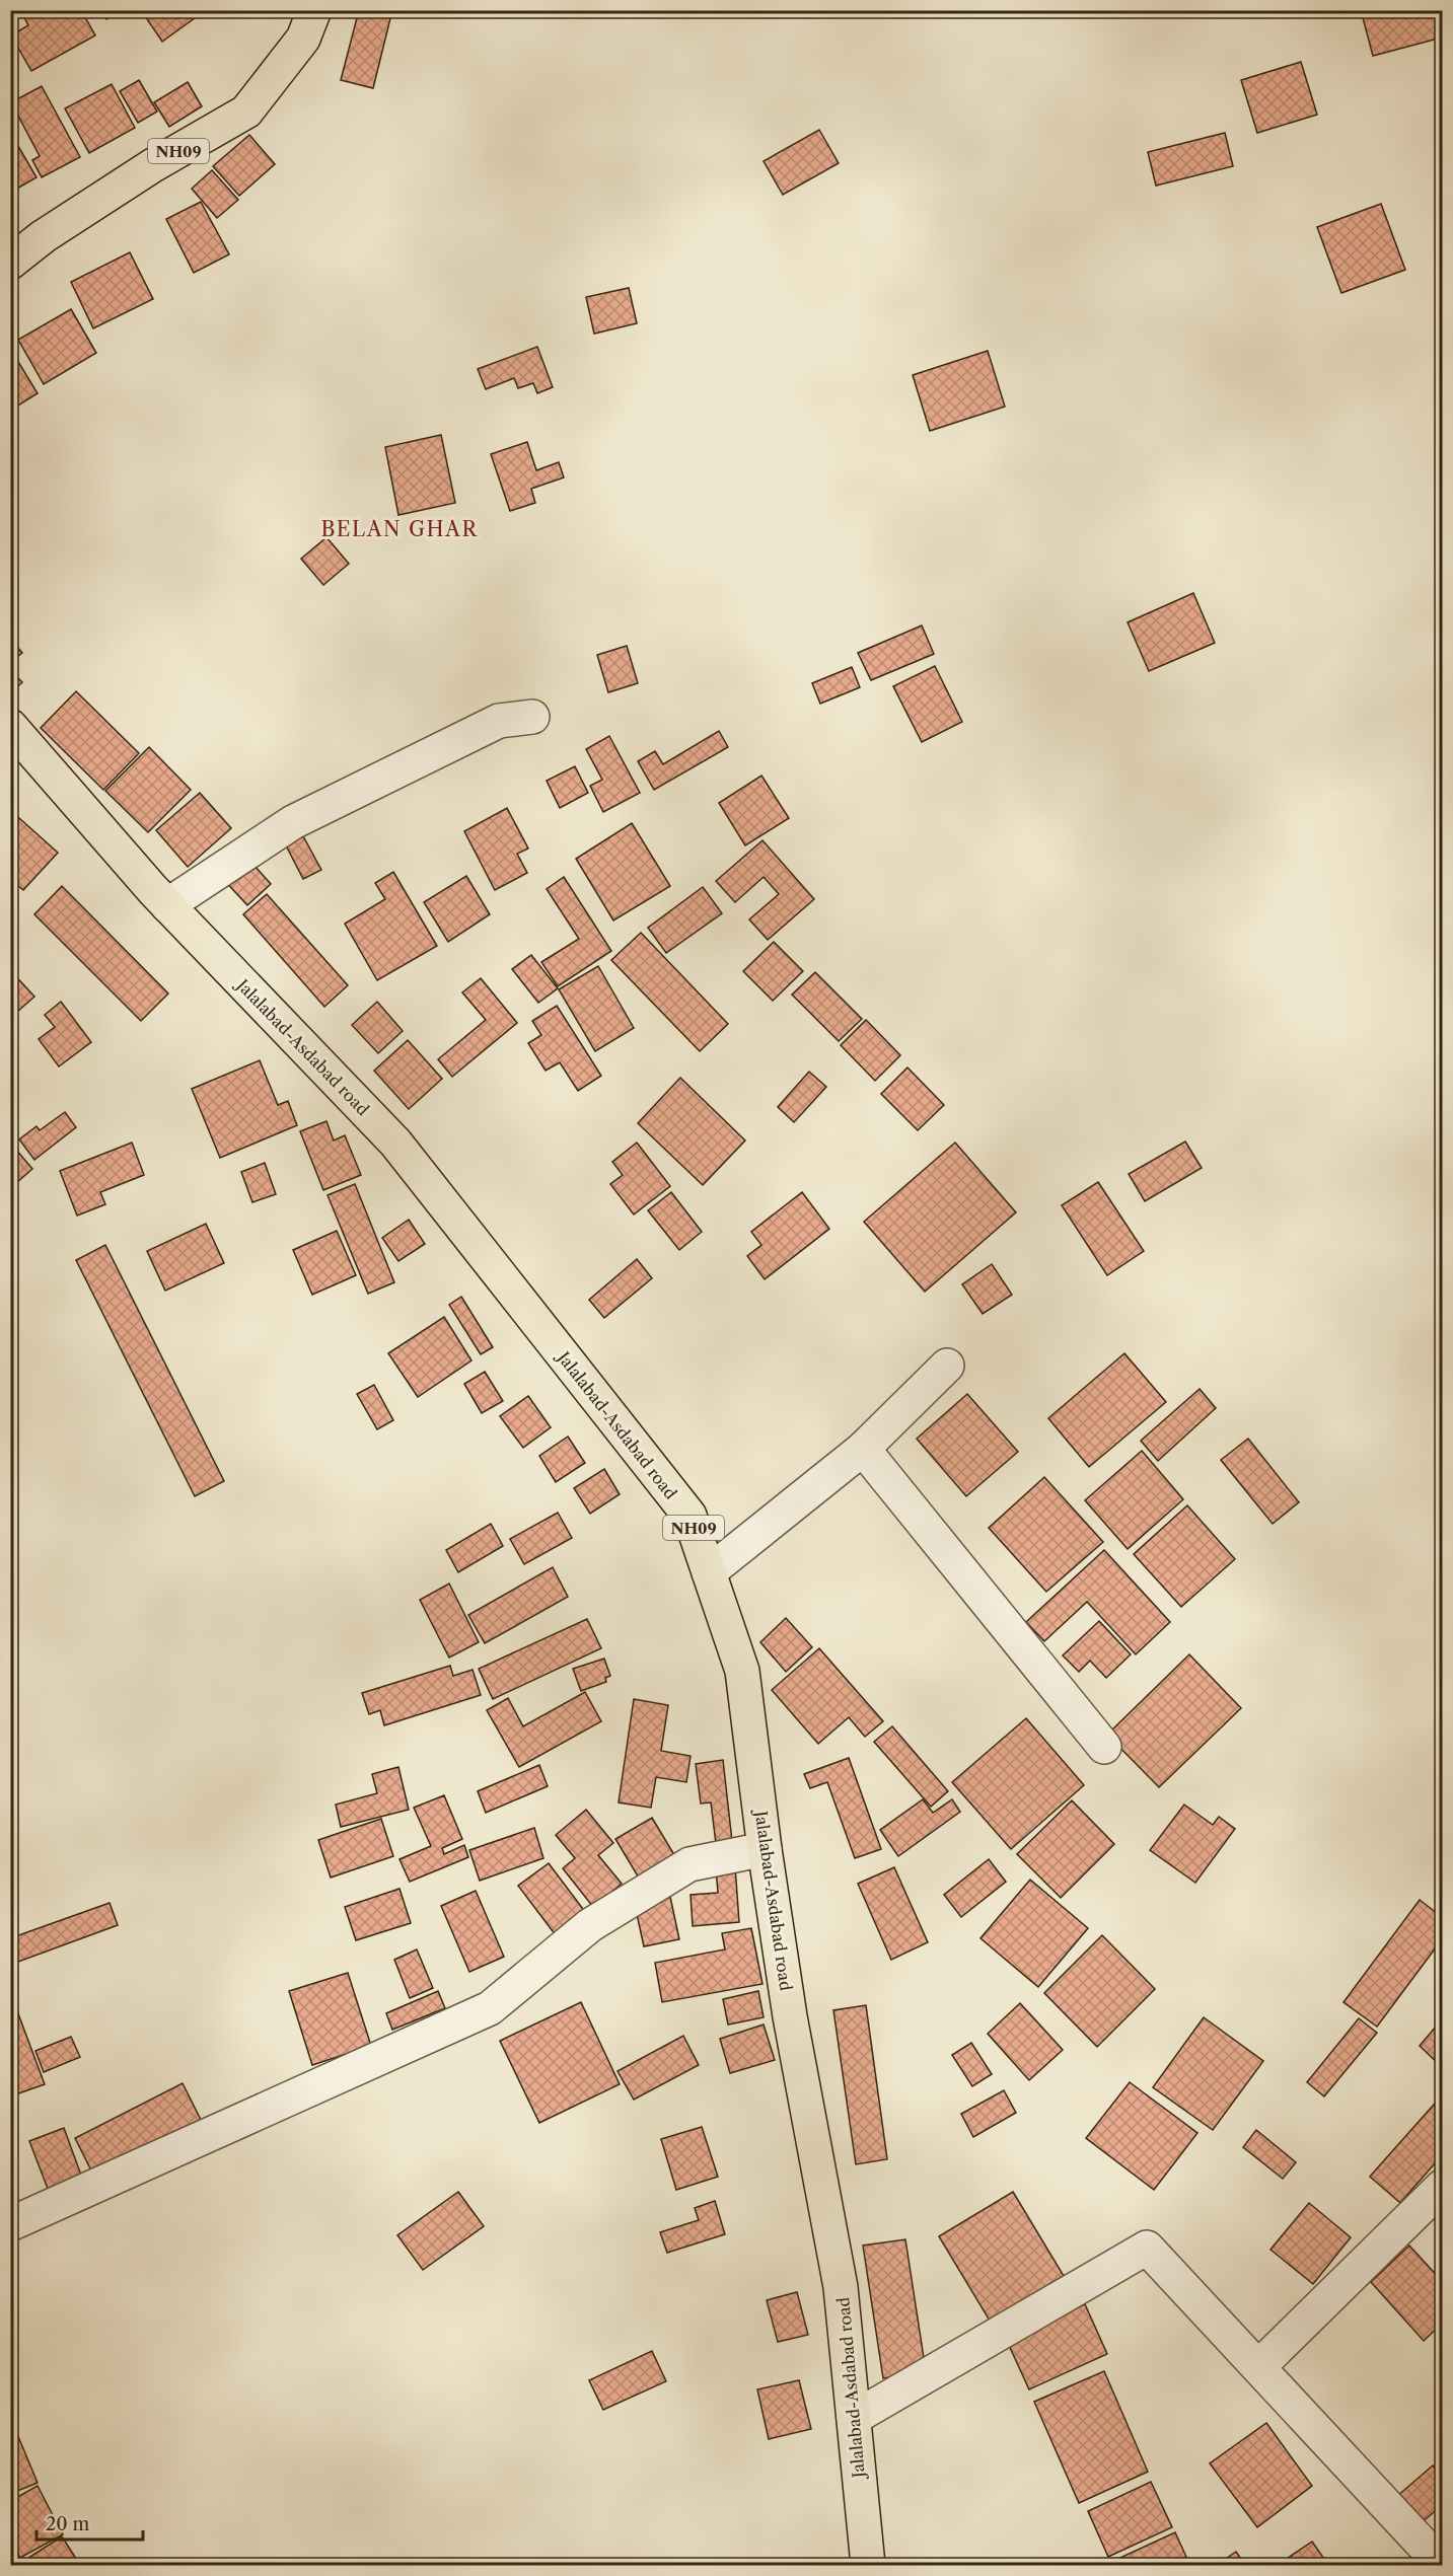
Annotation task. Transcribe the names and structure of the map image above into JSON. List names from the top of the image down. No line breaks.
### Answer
{"streets":{"main road":["NH09","Jalalabad-Asdabad road"]},"districts":["BELAN GHAR"],"scale_bar":"20 m"}
